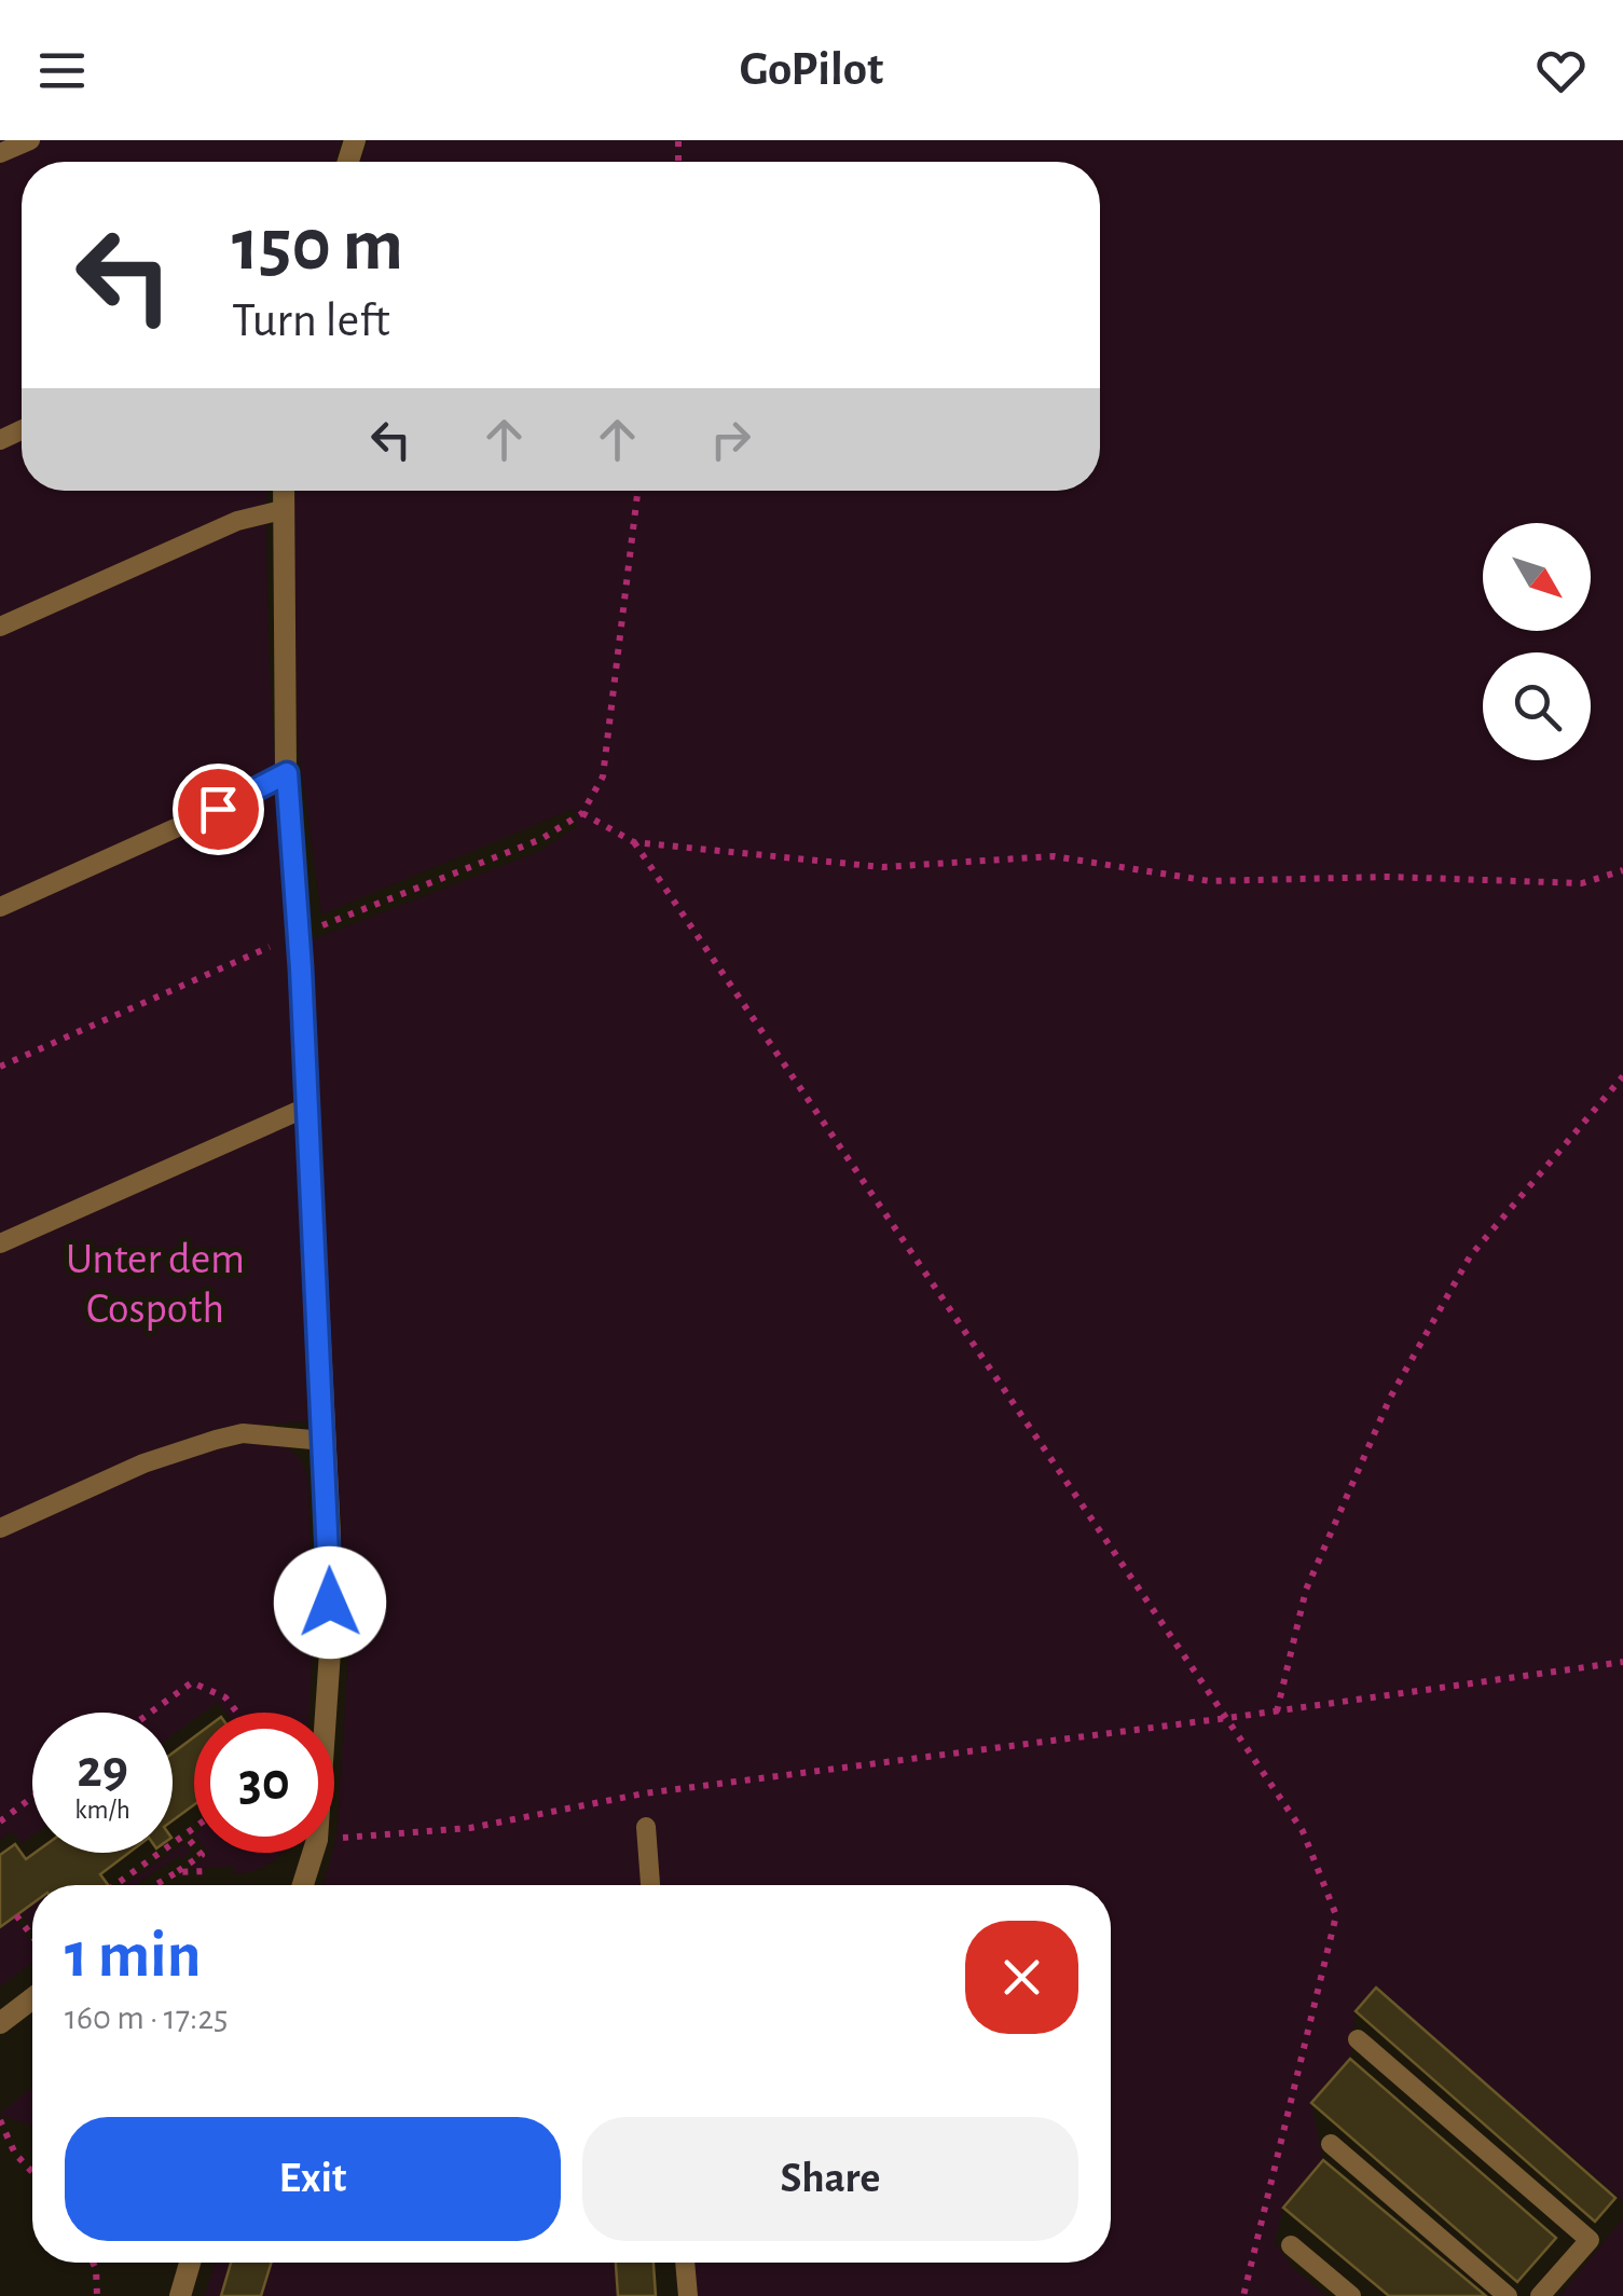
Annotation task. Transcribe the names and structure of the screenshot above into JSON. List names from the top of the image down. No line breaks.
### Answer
{"parks":["Unter dem Cospoth"],"north":"bottom right","page":{"header":"GoPilot","turn":["150 m","Turn left"],"speed":"29 km/h","limit":"30","heading":["1 min","160 m · 17:25"],"buttons":["Exit","Share"]}}
